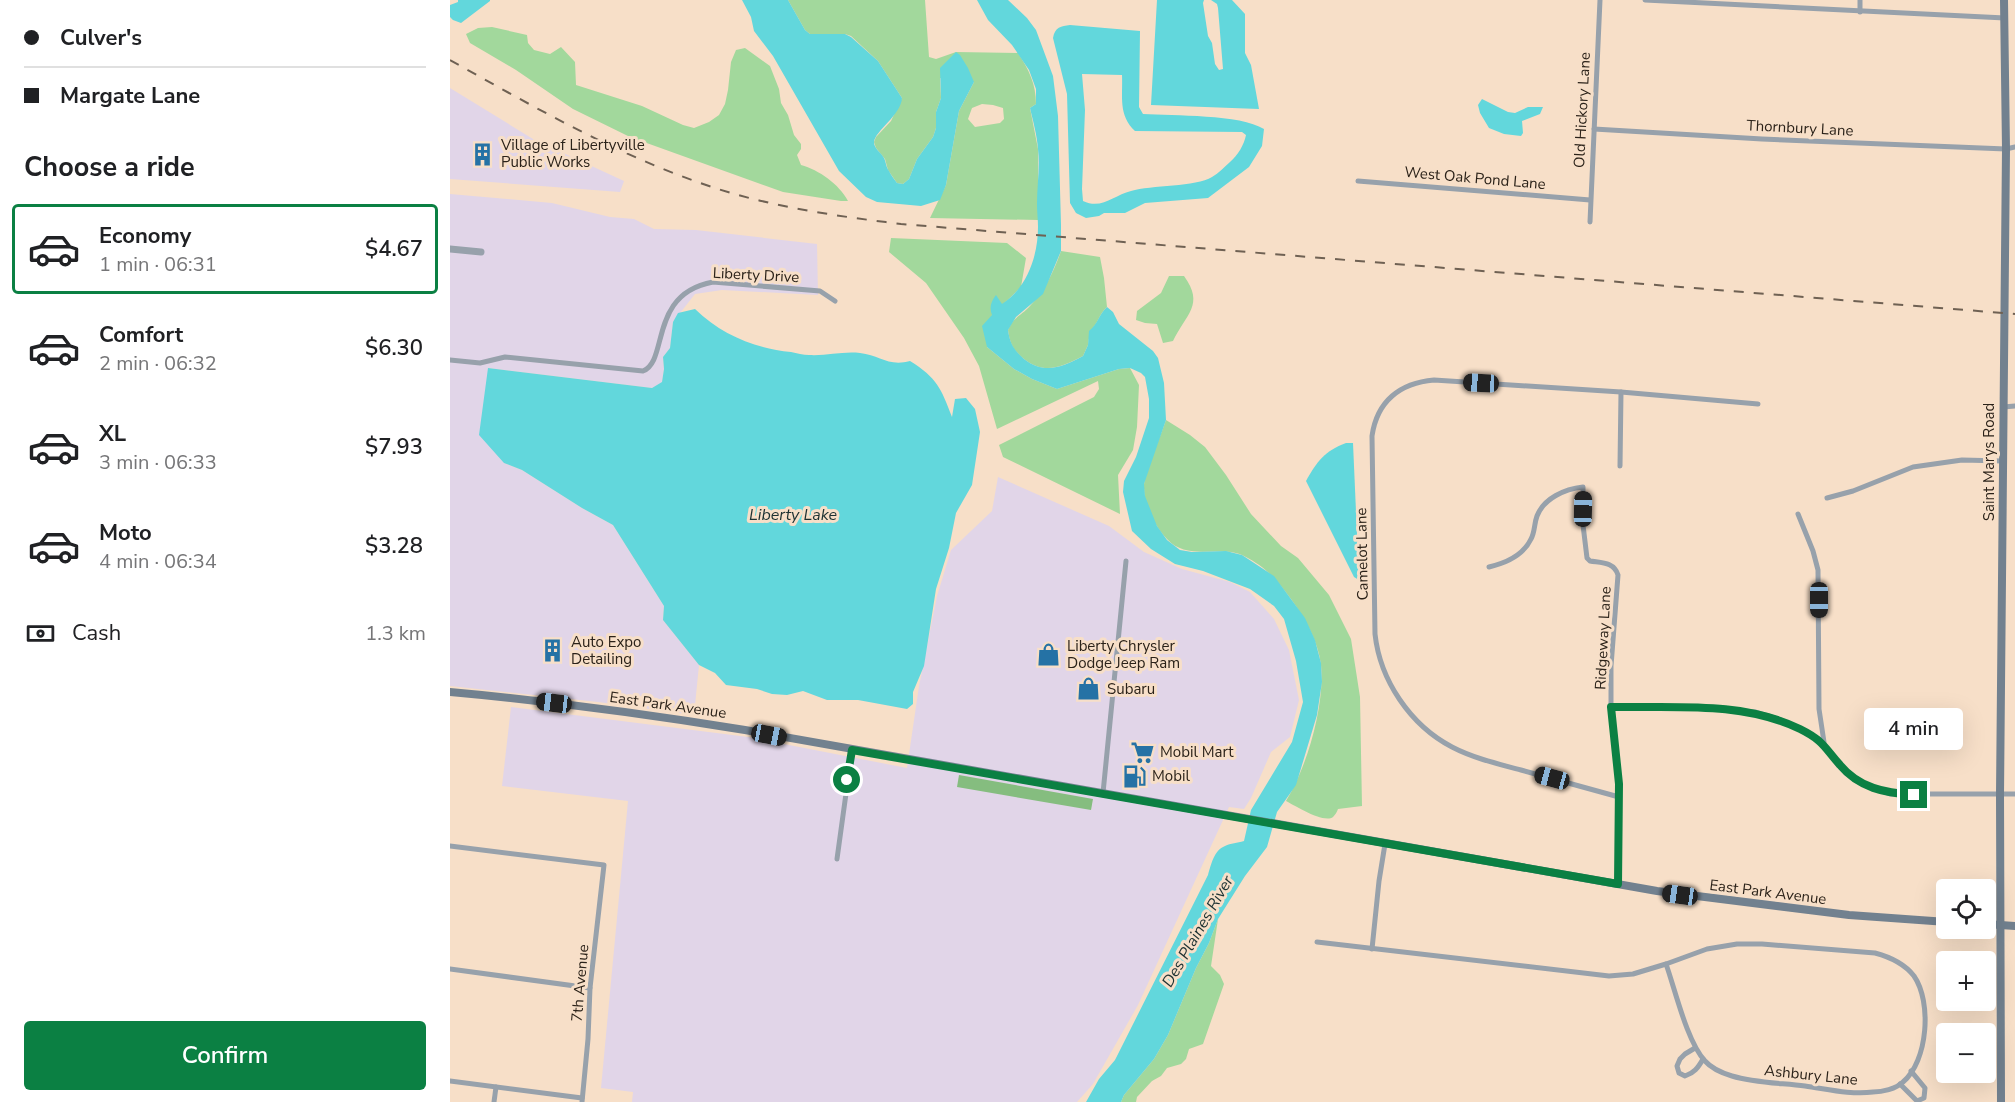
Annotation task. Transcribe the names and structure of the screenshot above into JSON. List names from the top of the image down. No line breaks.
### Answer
{"streets":{"main road":["Saint Marys Road","East Park Avenue"],"street":["Old Hickory Lane","Thornbury Lane","West Oak Pond Lane","Liberty Drive","Camelot Lane","Ridgeway Lane","7th Avenue","Ashbury Lane"]},"crossings":[["Old Hickory Lane","Thornbury Lane"],["Old Hickory Lane","West Oak Pond Lane"],["Thornbury Lane","Saint Marys Road"],["Camelot Lane","Ridgeway Lane"],["Ridgeway Lane","East Park Avenue"]],"water":["Liberty Lake","Des Plaines River"],"places":{"building":["Village of Libertyville Public Works","Auto Expo Detailing"],"shop":["Liberty Chrysler Dodge Jeep Ram","Subaru"],"supermarket":["Mobil Mart"],"fuel station":["Mobil"]},"page":{"banner":["Culver's","Margate Lane"],"heading":"Choose a ride","list":[{"name":"Economy","note":"1 min · 06:31","value":"$4.67"},{"name":"Comfort","note":"2 min · 06:32","value":"$6.30"},{"name":"XL","note":"3 min · 06:33","value":"$7.93"},{"name":"Moto","note":"4 min · 06:34","value":"$3.28"}],"pay":["Cash","1.3 km"],"bubble":"4 min","map_buttons":["+","−"],"buttons":"Confirm"}}
